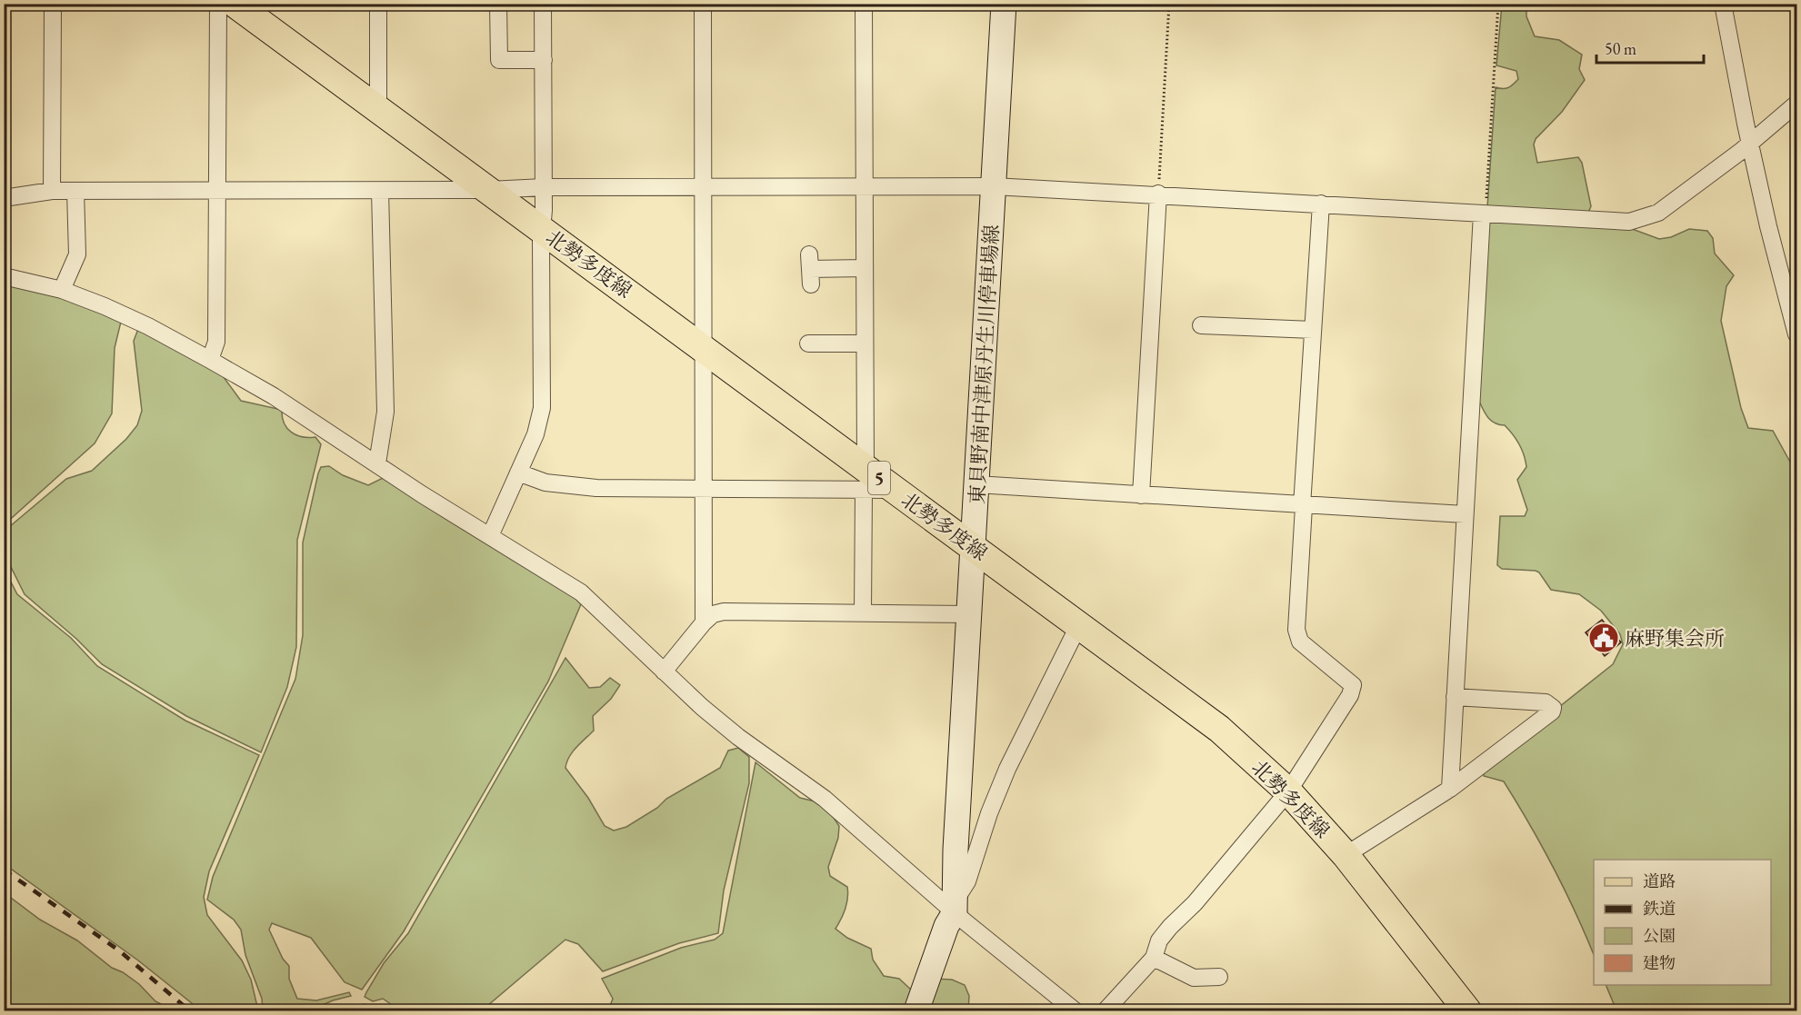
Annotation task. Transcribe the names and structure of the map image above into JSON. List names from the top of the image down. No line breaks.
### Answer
{"streets":{"main road":["北勢多度線","東貝野南中津原丹生川停車場線","5"]},"crossings":[["北勢多度線","東貝野南中津原丹生川停車場線"]],"places":{"public building":["麻野集会所"]},"legend":["道路","鉄道","公園","建物"],"scale_bar":"50 m"}
